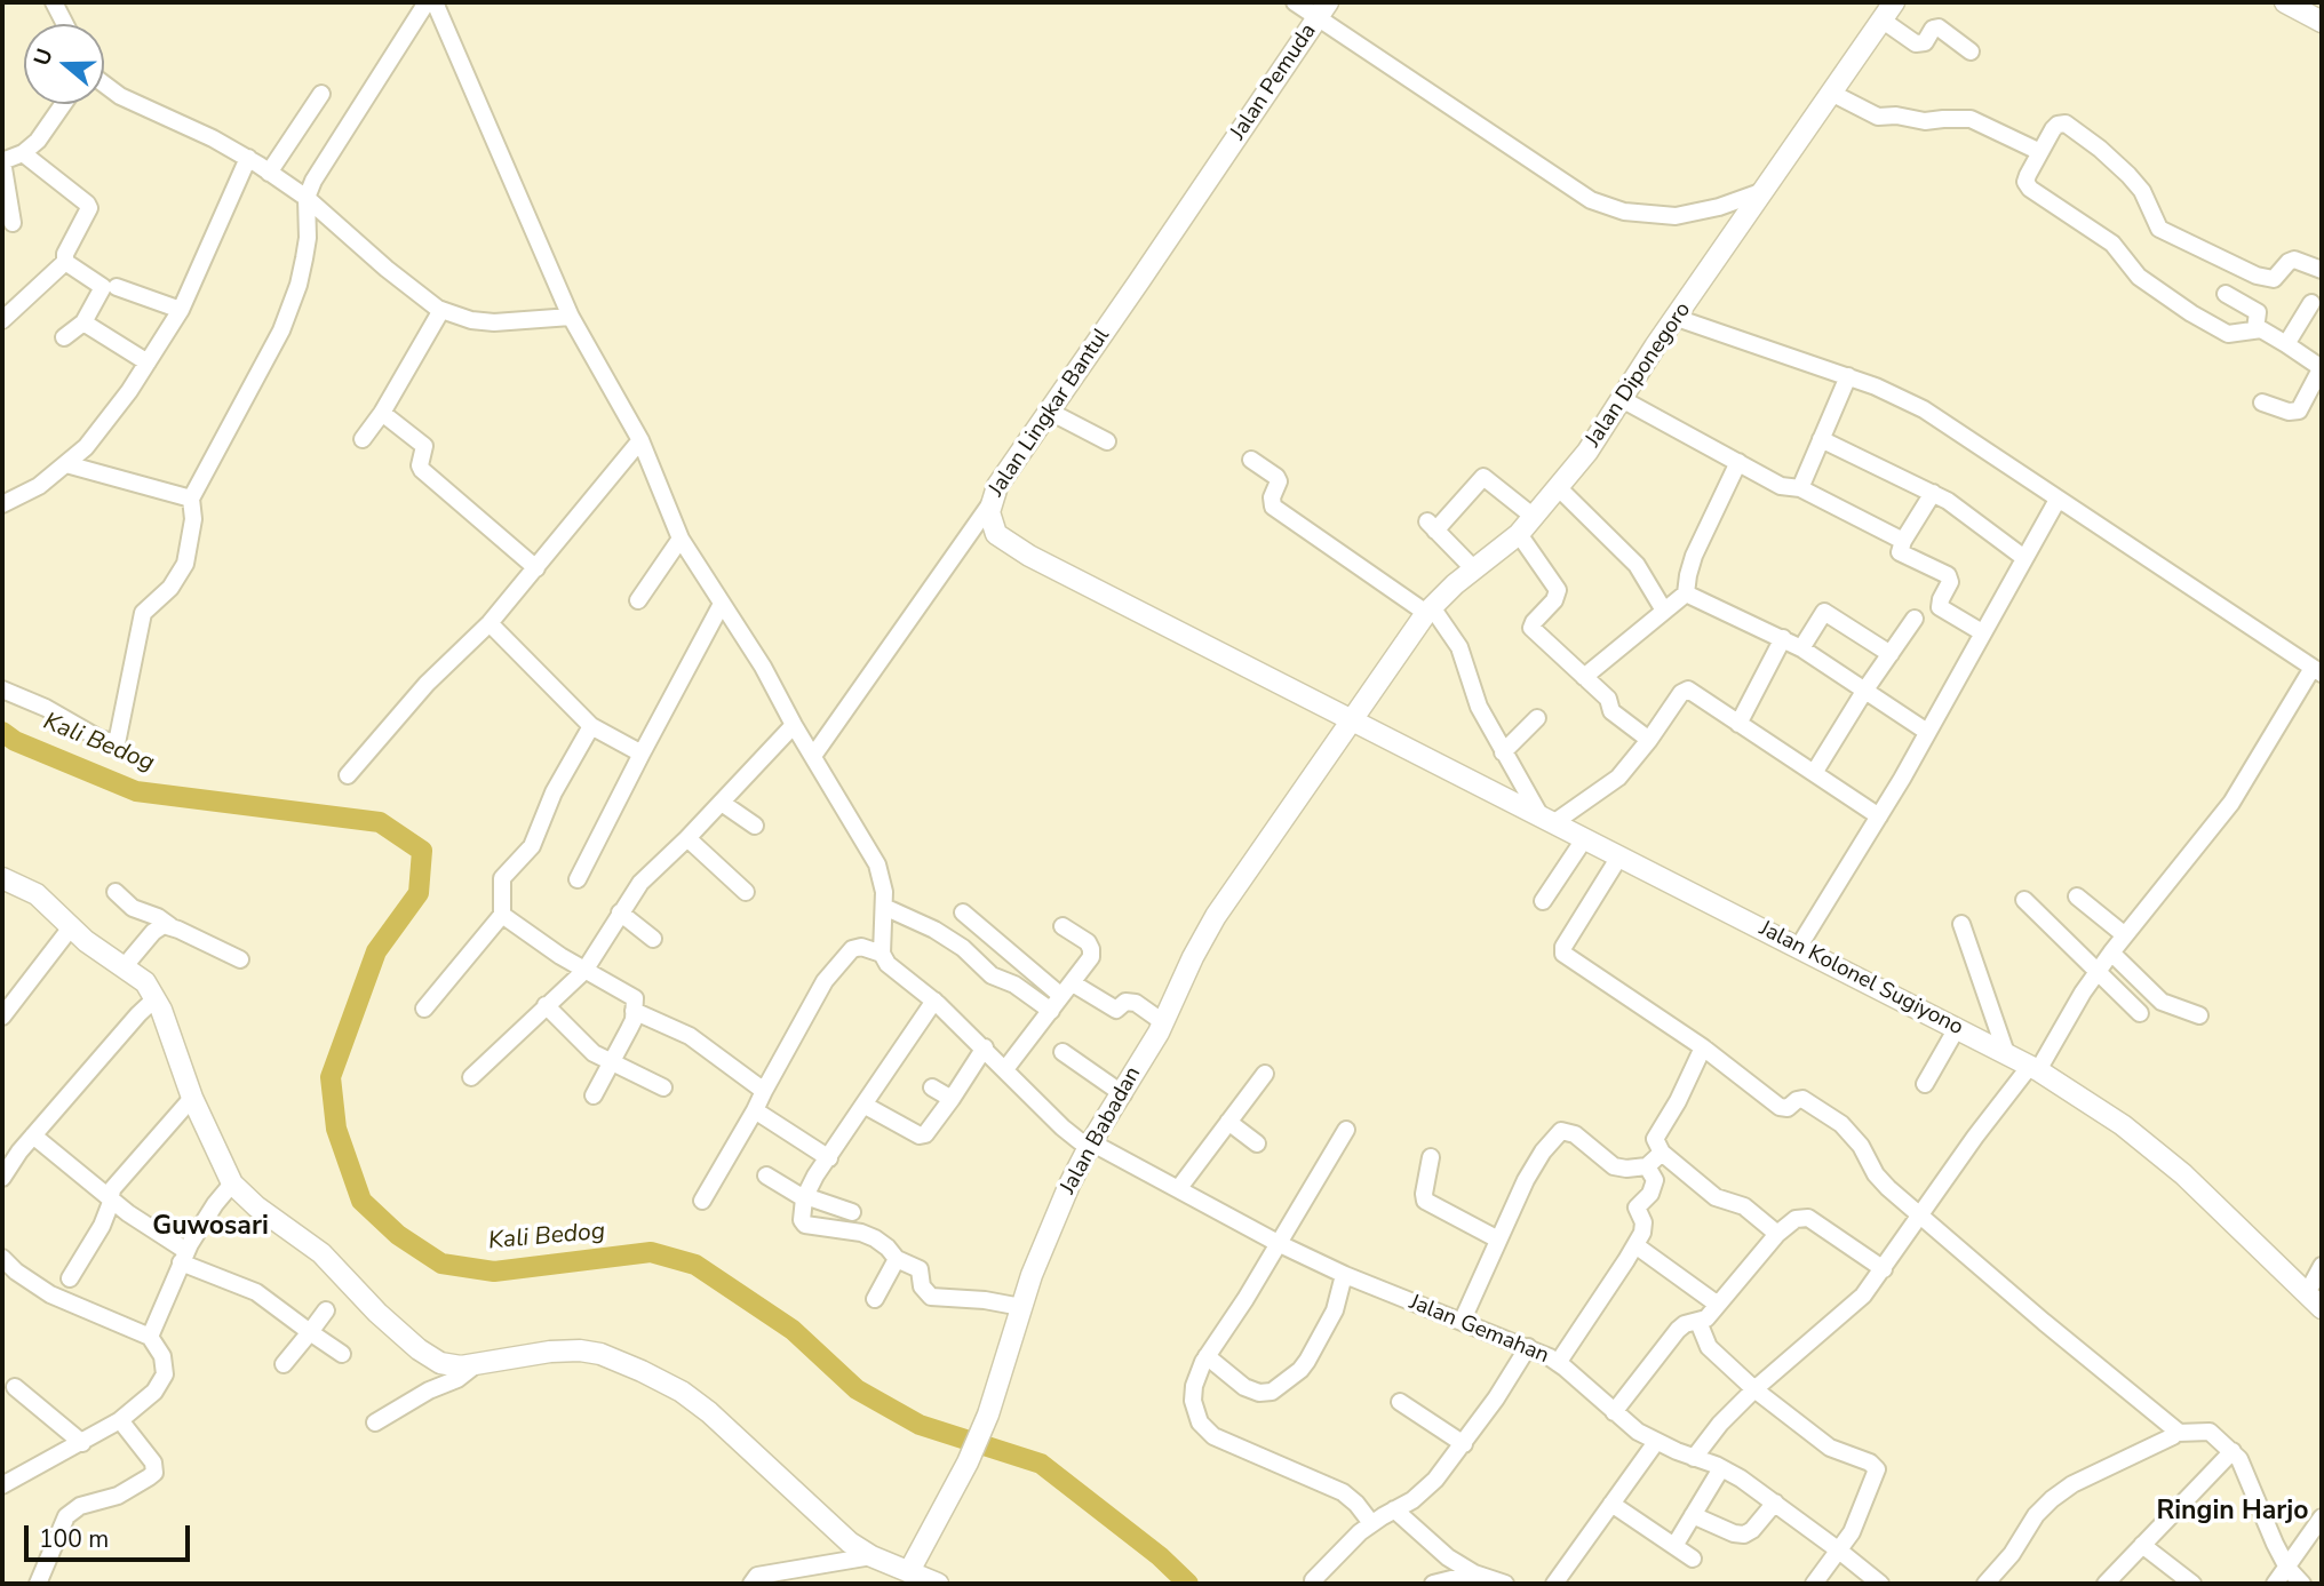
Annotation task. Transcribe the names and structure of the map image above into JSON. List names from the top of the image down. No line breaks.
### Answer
{"streets":{"main road":["Jalan Pemuda","Jalan Diponegoro","Jalan Lingkar Bantul","Jalan Kolonel Sugiyono","Jalan Babadan"],"street":["Jalan Gemahan"]},"crossings":[["Jalan Pemuda","Jalan Lingkar Bantul"],["Jalan Diponegoro","Jalan Lingkar Bantul"],["Jalan Diponegoro","Jalan Kolonel Sugiyono"],["Jalan Diponegoro","Jalan Babadan"],["Jalan Lingkar Bantul","Jalan Kolonel Sugiyono"],["Jalan Lingkar Bantul","Jalan Babadan"],["Jalan Kolonel Sugiyono","Jalan Babadan"],["Jalan Babadan","Jalan Gemahan"]],"districts":["Guwosari","Ringin Harjo"],"water":["Kali Bedog"],"scale_bar":"100 m","north":"left"}
